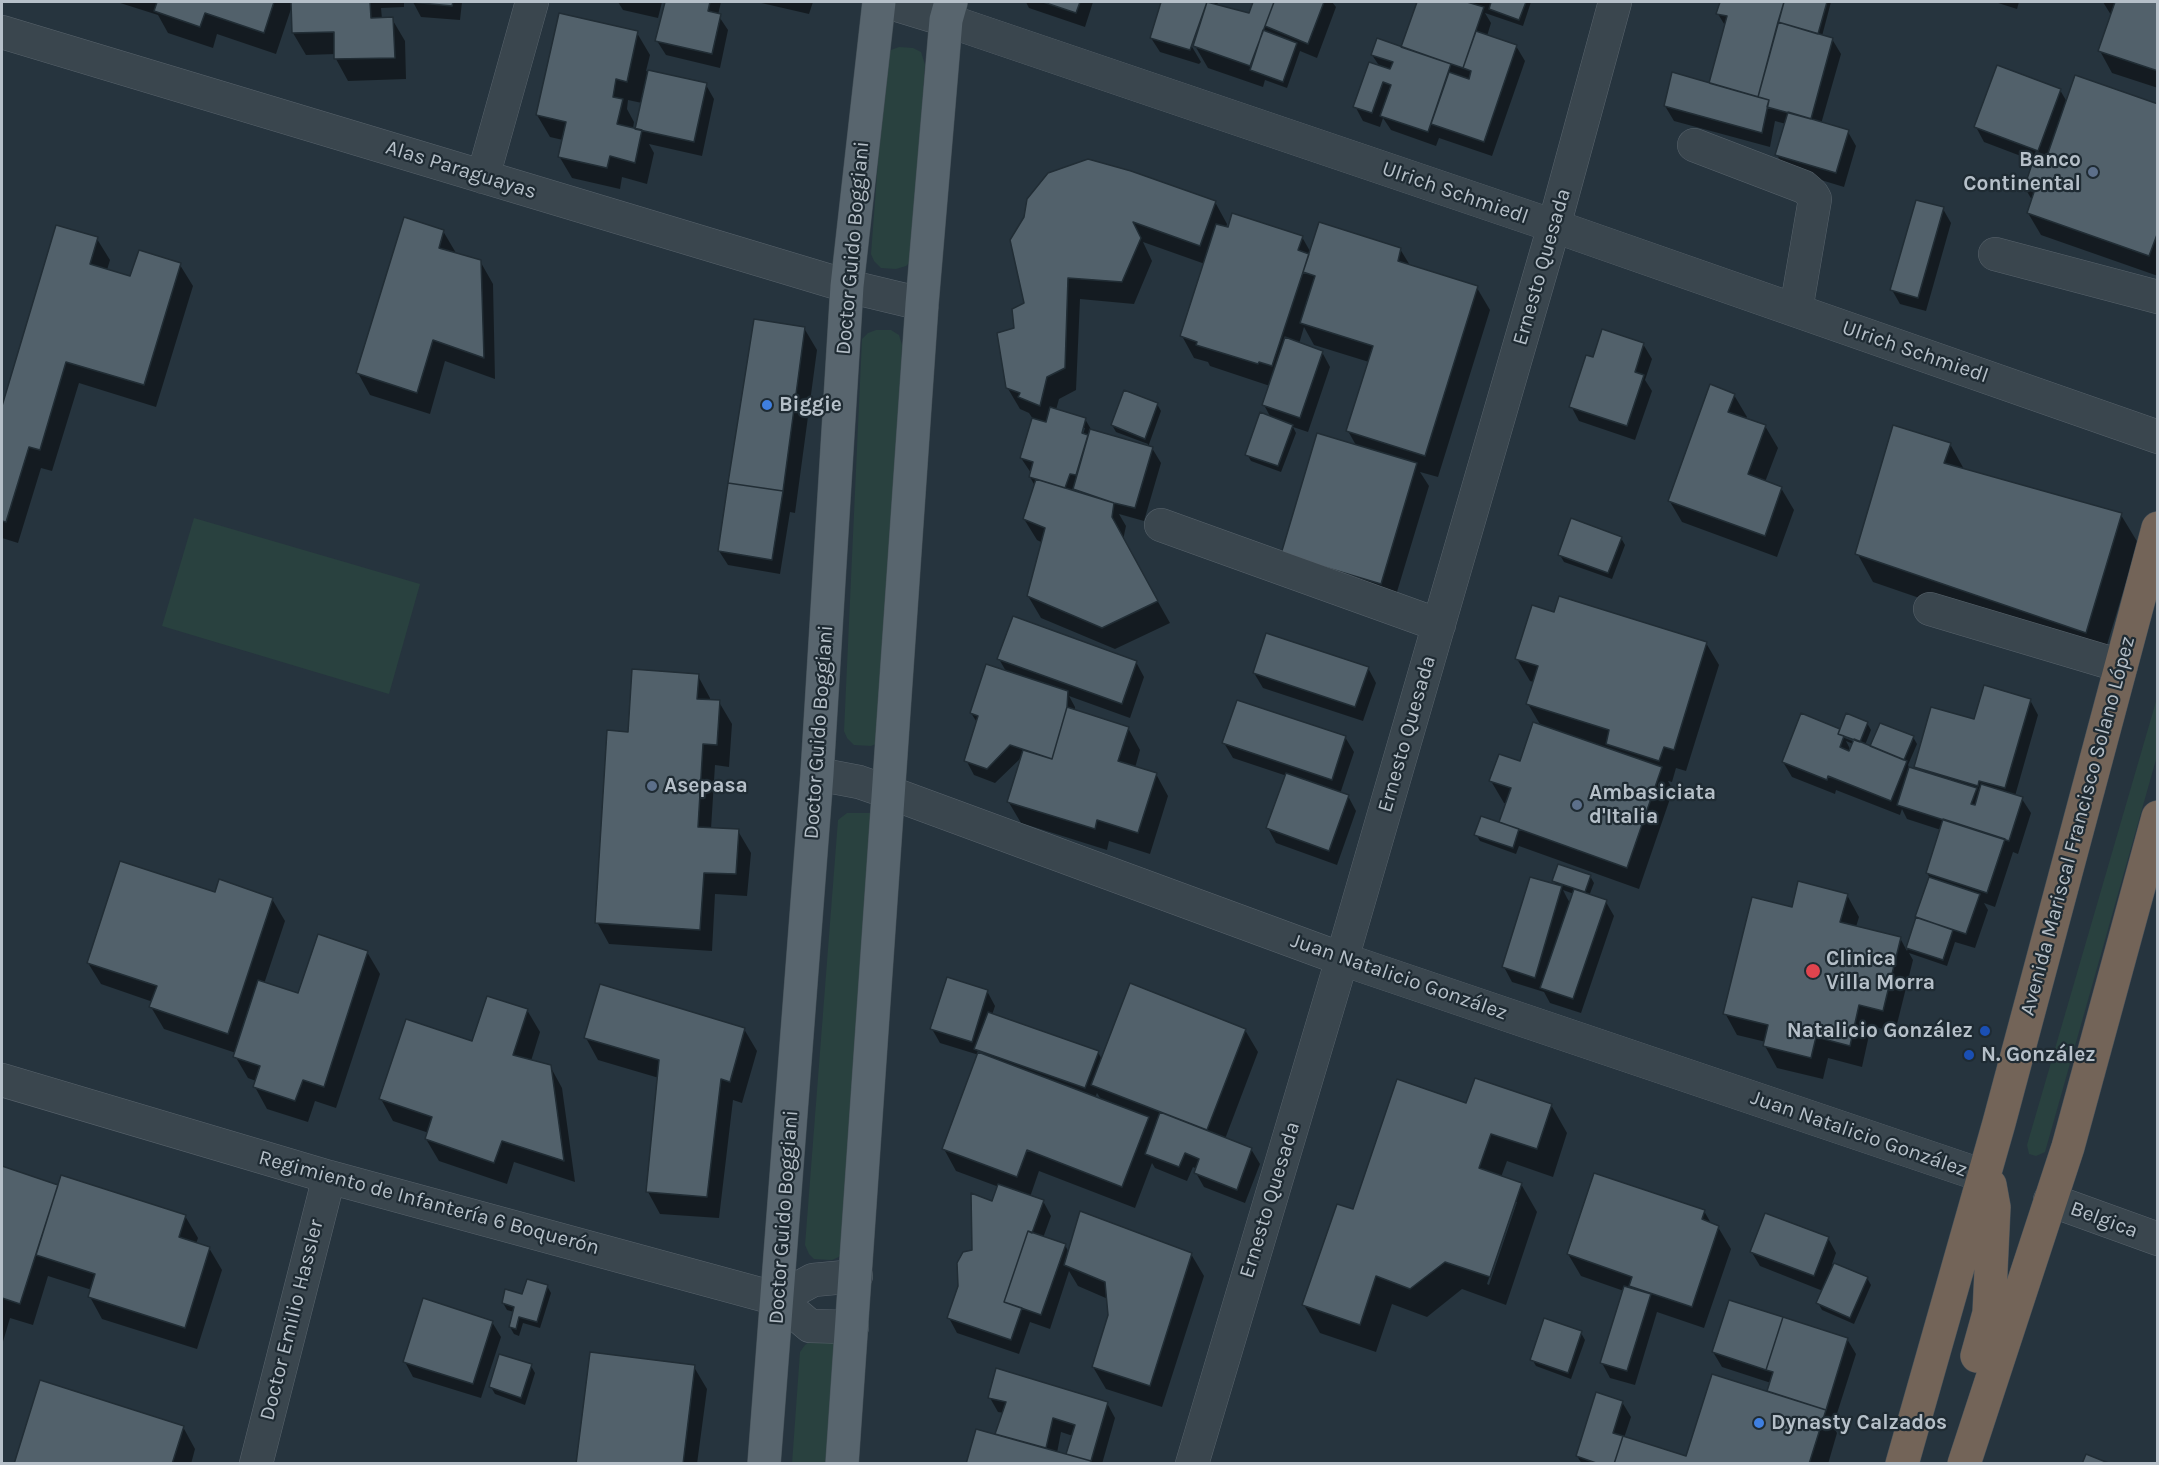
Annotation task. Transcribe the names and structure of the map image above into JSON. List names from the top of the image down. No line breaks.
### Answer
{"streets":{"highway":["Avenida Mariscal Francisco Solano López"],"main road":["Doctor Guido Boggiani"],"street":["Alas Paraguayas","Ulrich Schmiedl","Ernesto Quesada","Juan Natalicio González","Regimiento de Infantería 6 Boquerón","Belgica","Doctor Emilio Hassler"]},"crossings":[["Alas Paraguayas","Doctor Guido Boggiani"],["Ulrich Schmiedl","Ernesto Quesada"],["Doctor Guido Boggiani","Juan Natalicio González"],["Doctor Guido Boggiani","Regimiento de Infantería 6 Boquerón"],["Ernesto Quesada","Juan Natalicio González"],["Avenida Mariscal Francisco Solano López","Juan Natalicio González"],["Regimiento de Infantería 6 Boquerón","Doctor Emilio Hassler"]],"places":["Banco Continental","Biggie","Asepasa","Ambasiciata d'Italia","Clinica Villa Morra","Natalicio González","N. González","Dynasty Calzados"]}
